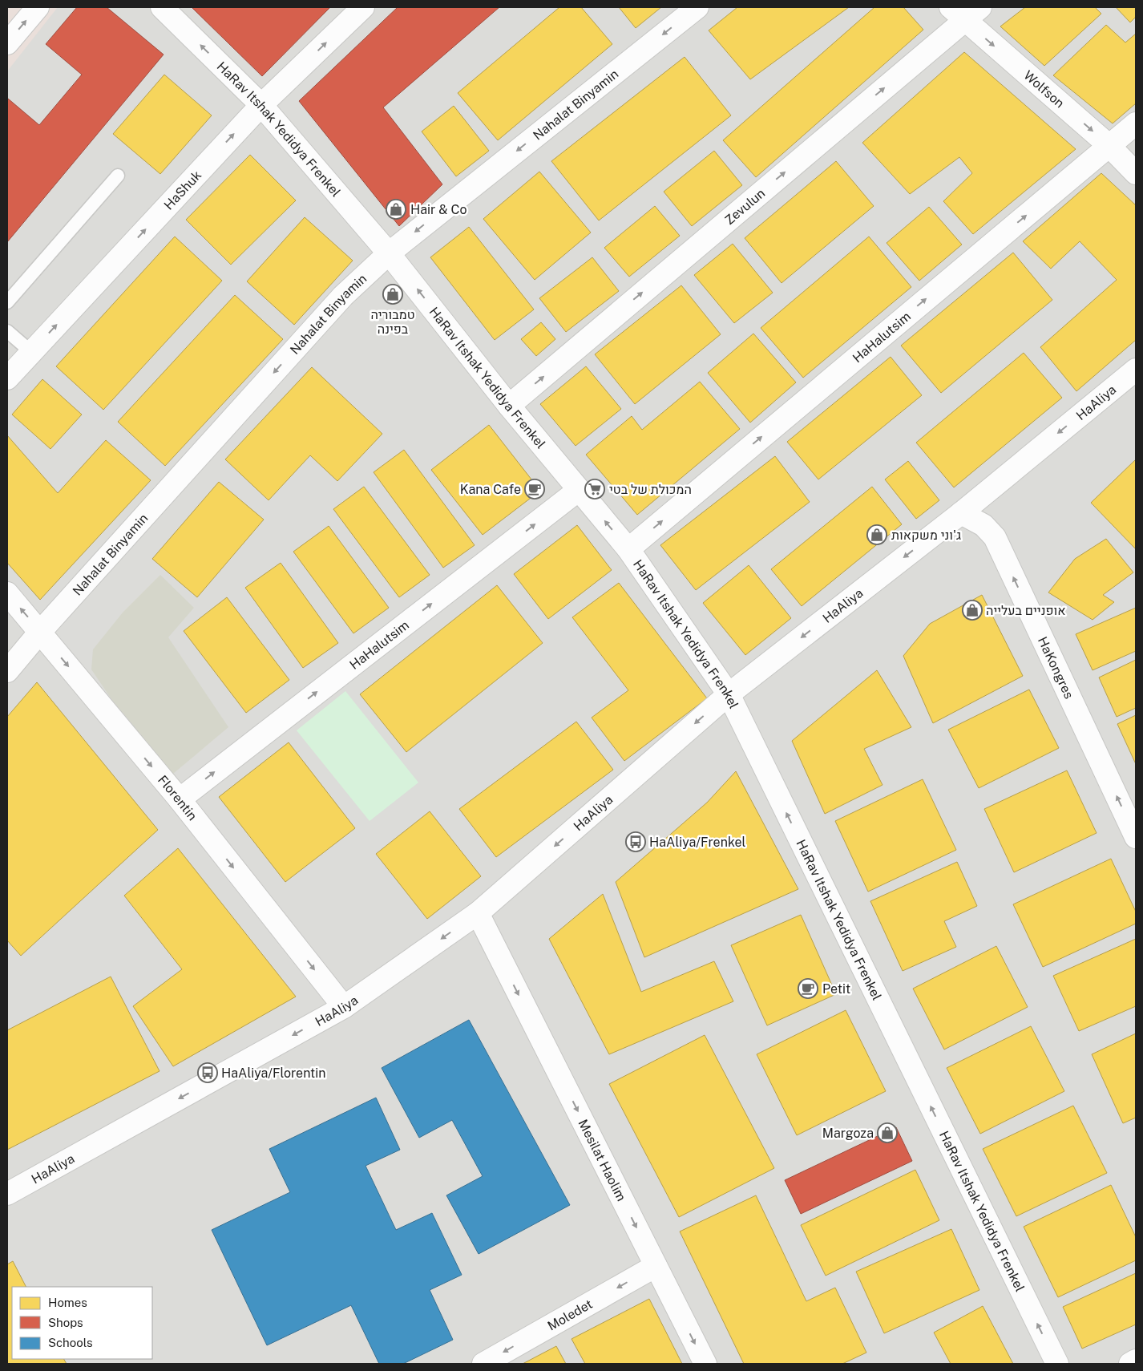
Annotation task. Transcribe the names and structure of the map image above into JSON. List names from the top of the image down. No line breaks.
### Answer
{"streets":{"street":["Wolfson","Nahalat Binyamin","HaRav Itshak Yedidya Frenkel","HaShuk","Zevulun","HaHalutsim","HaAliya","HaKongres","Florentin","Mesilat Haolim","Moledet"]},"crossings":[["Wolfson","Zevulun"],["Wolfson","HaHalutsim"],["Nahalat Binyamin","HaRav Itshak Yedidya Frenkel"],["Nahalat Binyamin","Florentin"],["HaRav Itshak Yedidya Frenkel","HaShuk"],["HaRav Itshak Yedidya Frenkel","Zevulun"],["HaRav Itshak Yedidya Frenkel","HaHalutsim"],["HaRav Itshak Yedidya Frenkel","HaAliya"],["HaHalutsim","Florentin"],["HaAliya","HaKongres"],["HaAliya","Florentin"],["HaAliya","Mesilat Haolim"],["Mesilat Haolim","Moledet"]],"one_way":["Wolfson","Nahalat Binyamin","HaRav Itshak Yedidya Frenkel","HaShuk","Zevulun","HaHalutsim","HaAliya","HaKongres","Florentin","Mesilat Haolim","Moledet"],"places":{"shop":["Hair & Co","טמבוריה בפינה","ג'וני משקאות","אופניים בעלייה","Margoza"],"cafe":["Kana Cafe","Petit"],"supermarket":["המכולת של בטי"],"bus stop":["HaAliya/Frenkel","HaAliya/Florentin"]},"legend":["Homes","Shops","Schools"]}
